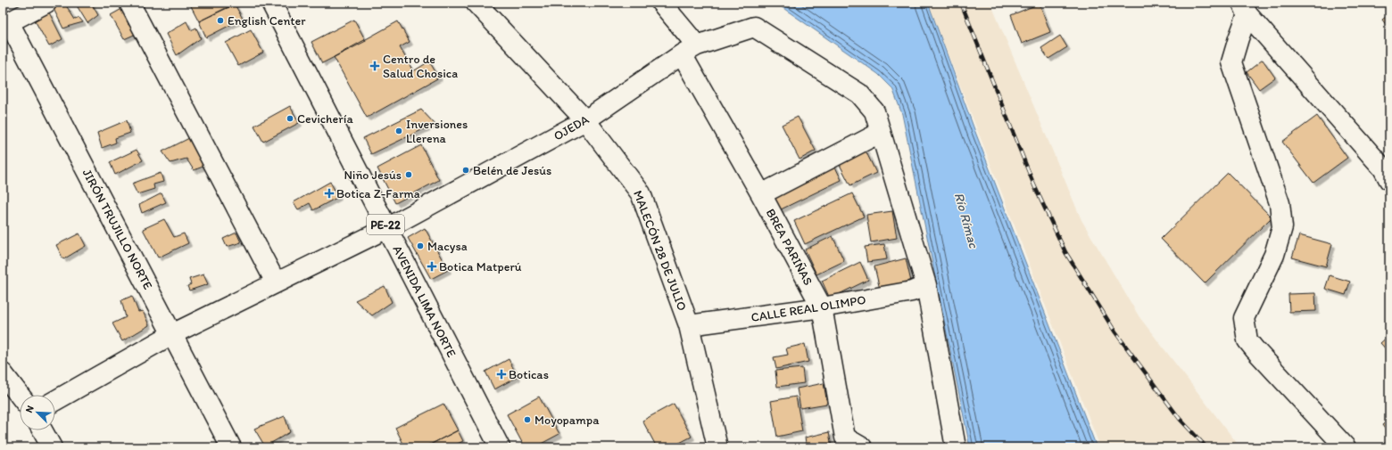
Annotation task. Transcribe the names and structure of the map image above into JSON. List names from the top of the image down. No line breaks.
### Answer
{"streets":{"main road":["OJEDA","PE-22","JIRÓN TRUJILLO NORTE","BREA PARIÑAS","MALECÓN 28 DE JULIO","AVENIDA LIMA NORTE","CALLE REAL OLIMPO"]},"crossings":[["OJEDA","JIRÓN TRUJILLO NORTE"],["OJEDA","BREA PARIÑAS"],["OJEDA","MALECÓN 28 DE JULIO"],["OJEDA","AVENIDA LIMA NORTE"],["BREA PARIÑAS","CALLE REAL OLIMPO"],["MALECÓN 28 DE JULIO","CALLE REAL OLIMPO"]],"water":["Río Rímac"],"places":{"other":["English Center","Cevichería","Inversiones Llerena","Belén de Jesús","Niño Jesús","Macysa","Moyopampa"],"health":["Centro de Salud Chosica","Botica Z-Farma","Botica Matperú","Boticas"]},"north":"top left"}
